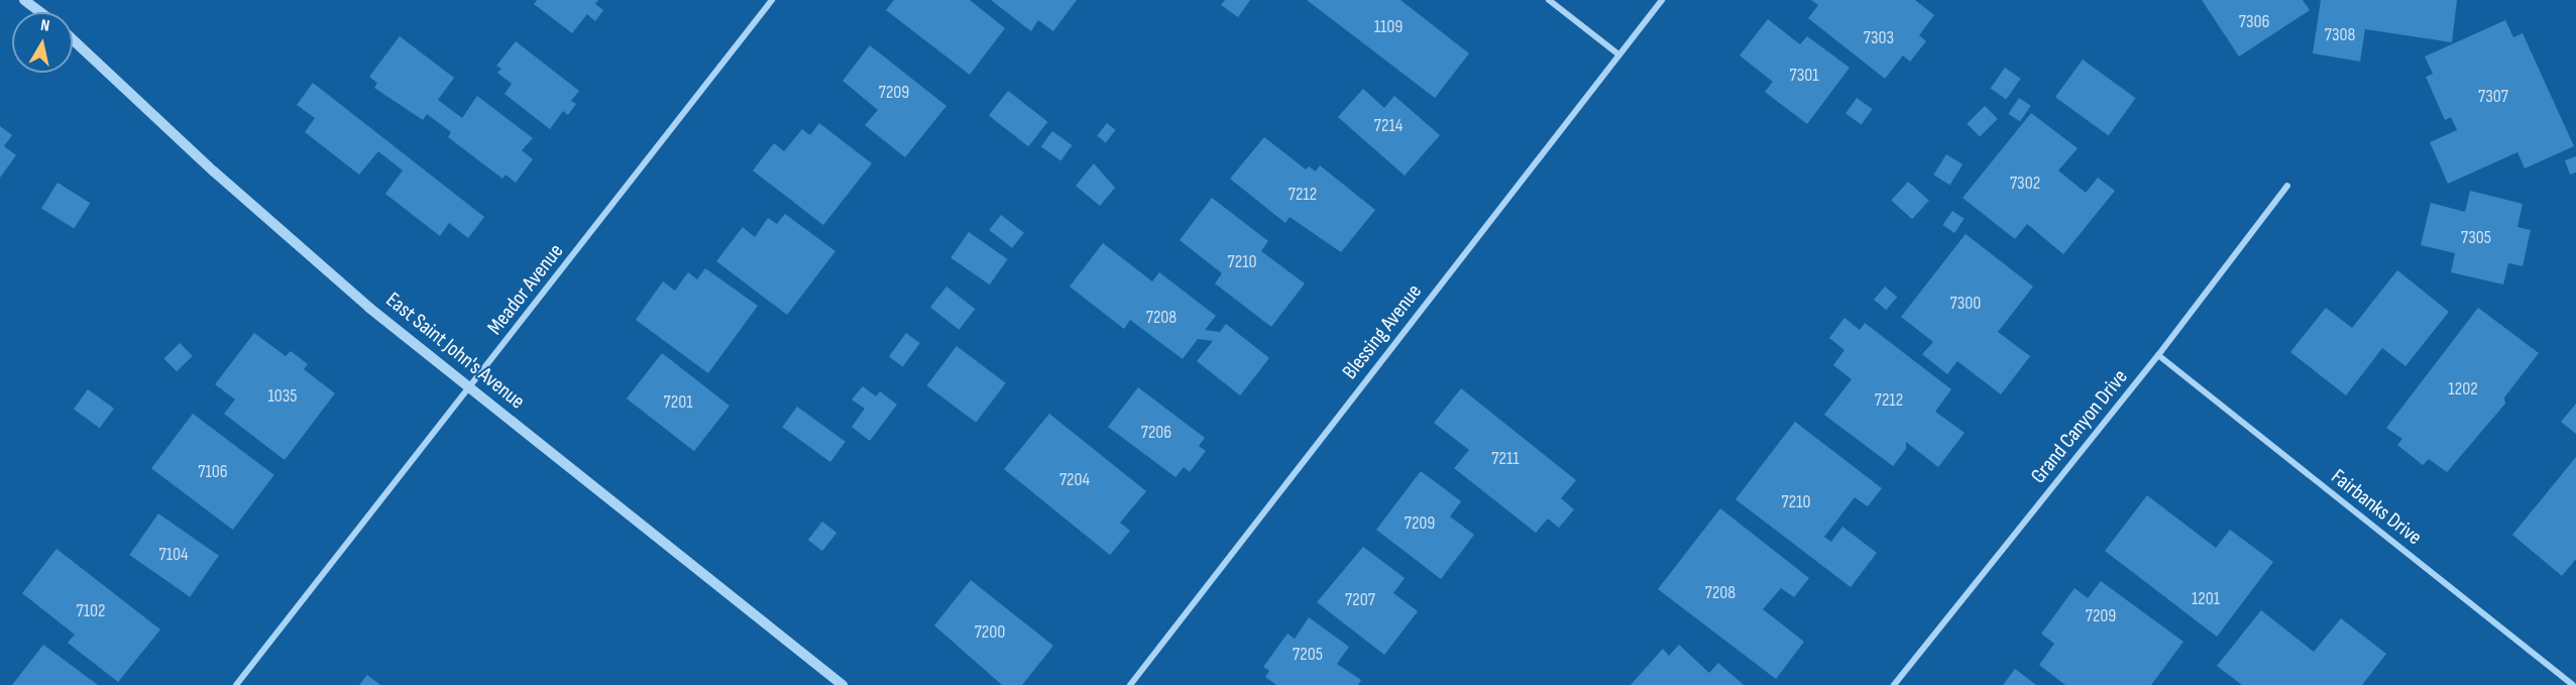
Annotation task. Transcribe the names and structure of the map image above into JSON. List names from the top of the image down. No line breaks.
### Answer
{"streets":{"street":["Meador Avenue","Blessing Avenue","East Saint John's Avenue","Grand Canyon Drive","Fairbanks Drive"]},"crossings":[["Meador Avenue","East Saint John's Avenue"],["Grand Canyon Drive","Fairbanks Drive"]],"house_numbers":["7306","1109","7308","7303","7301","7209","7307","7214","7302","7212","7305","7210","7300","7208","1202","1035","7212","7201","7206","7211","7106","7204","7210","7209","7104","7208","1201","7207","7102","7209","7200","7205"],"north":"top"}
